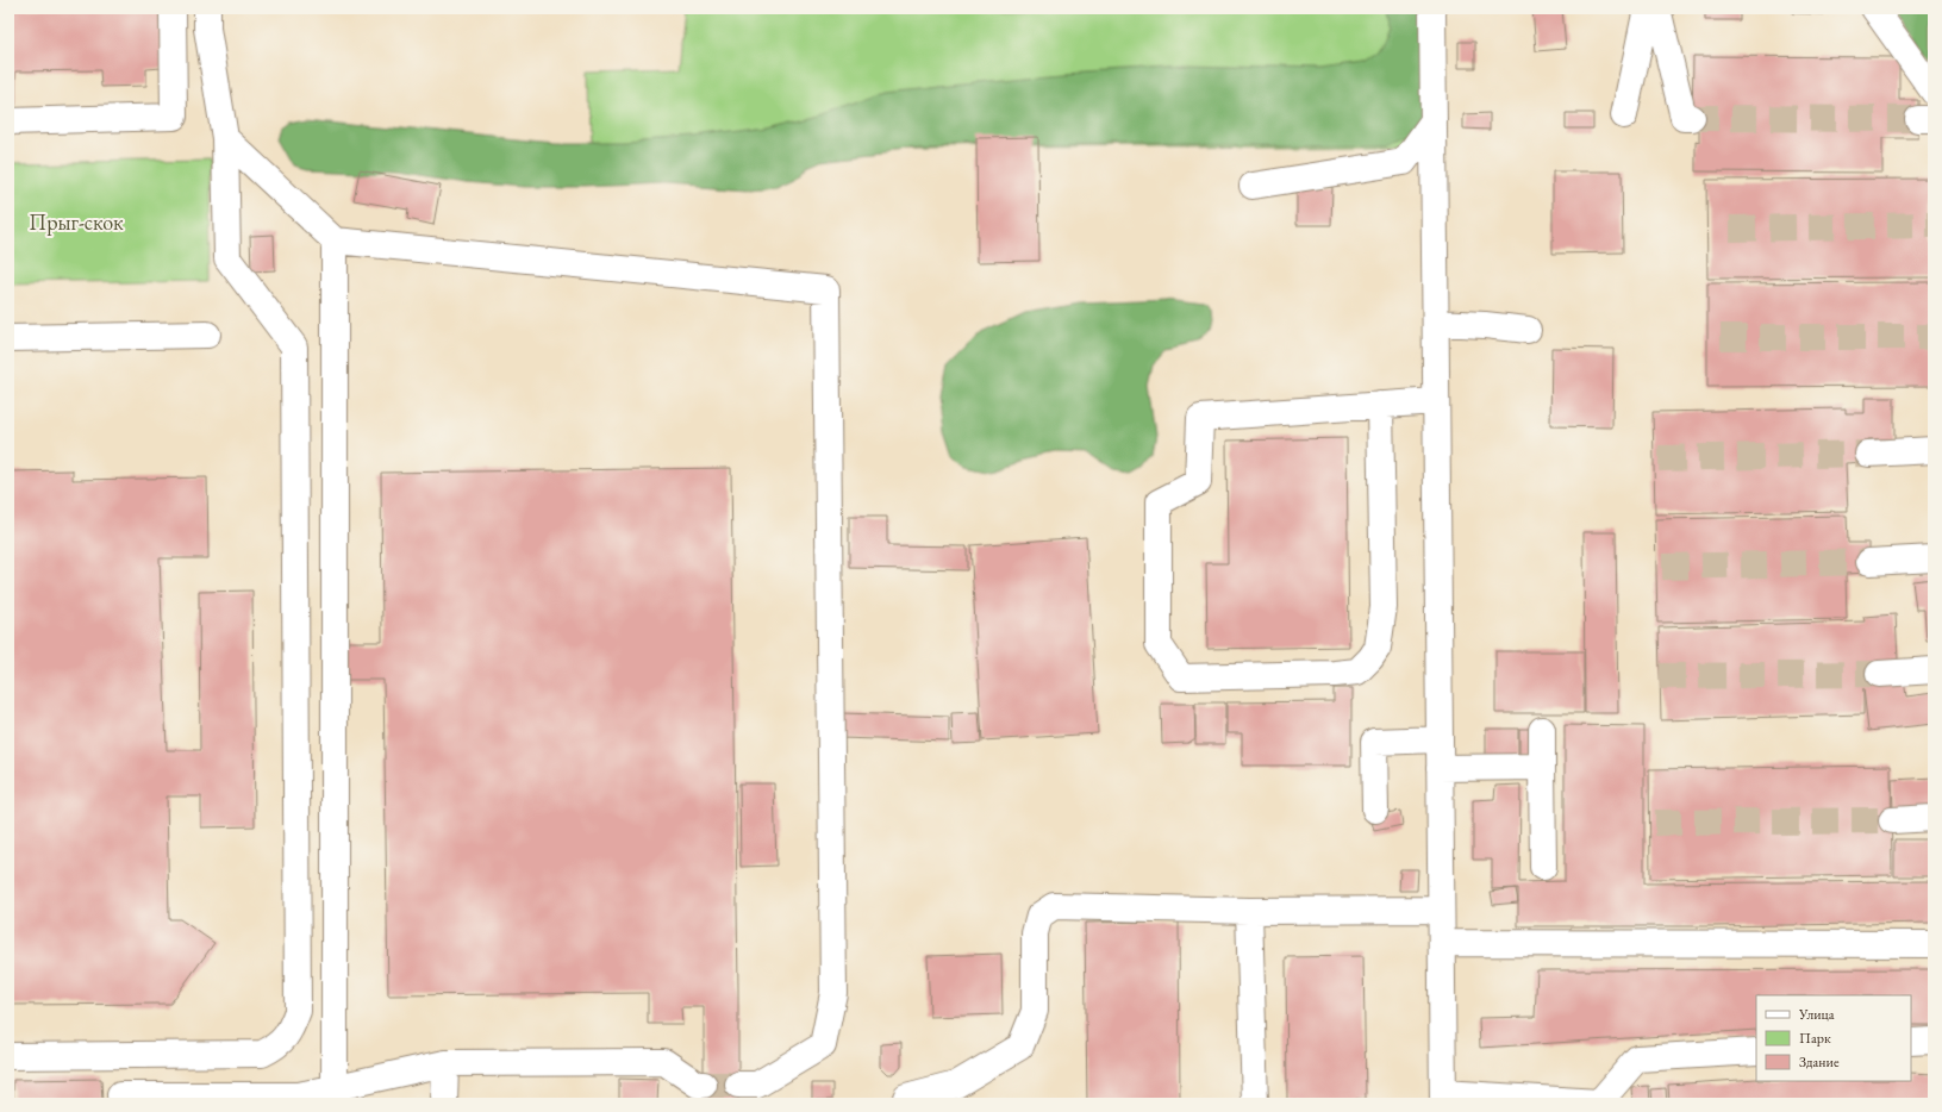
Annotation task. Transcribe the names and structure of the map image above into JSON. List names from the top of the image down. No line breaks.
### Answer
{"parks":["Прыг-скок"],"legend":["Улица","Парк","Здание"]}
